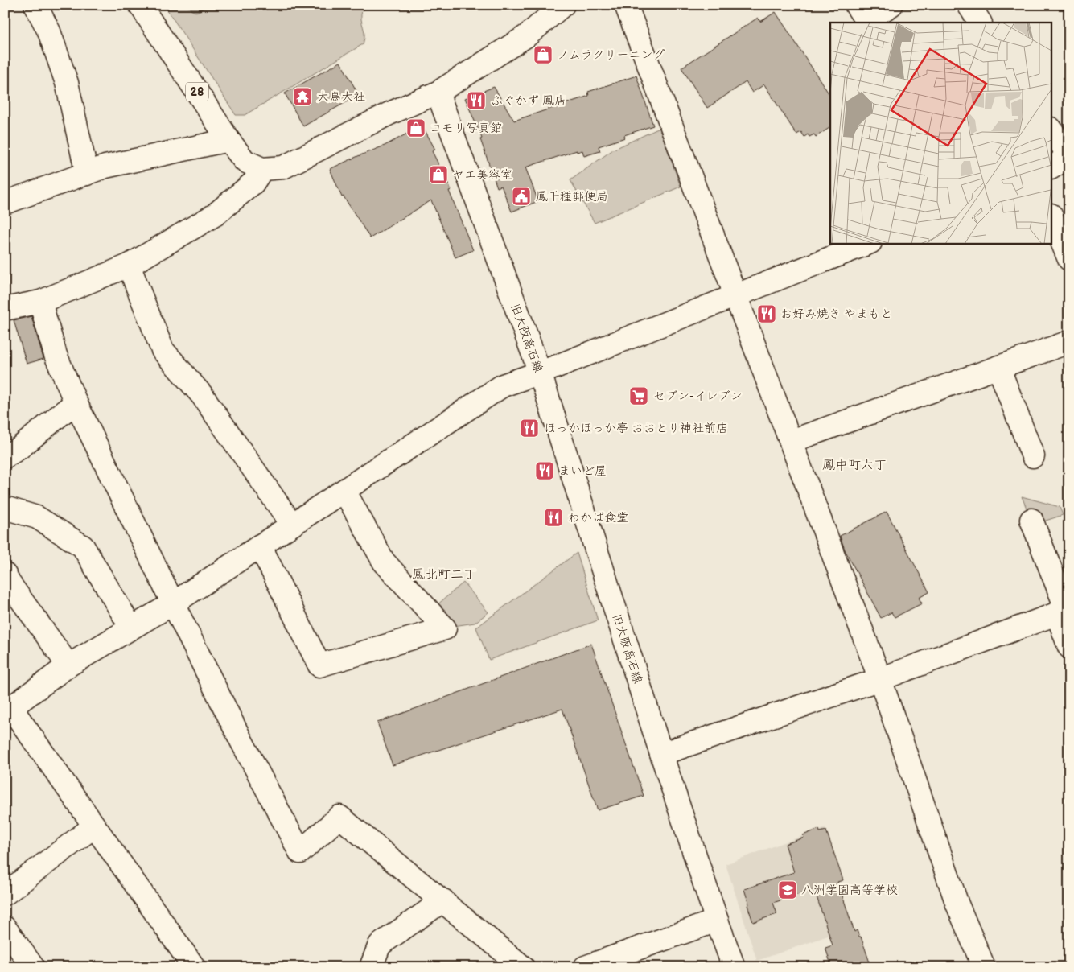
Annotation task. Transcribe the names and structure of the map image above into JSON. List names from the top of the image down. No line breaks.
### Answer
{"streets":{"street":["28","旧大阪高石線"]},"crossings":[["28","旧大阪高石線"]],"districts":["鳳中町六丁","鳳北町二丁"],"places":{"shop":["ノムラクリーニング","コモリ写真館","ヤエ美容室"],"temple":["大鳥大社"],"restaurant":["ふぐかず 鳳店","お好み焼き やまもと","ほっかほっか亭 おおとり神社前店","まいど屋","わかば食堂"],"public building":["鳳千種郵便局"],"supermarket":["セブン-イレブン"],"school or university":["八洲学園高等学校"]}}
